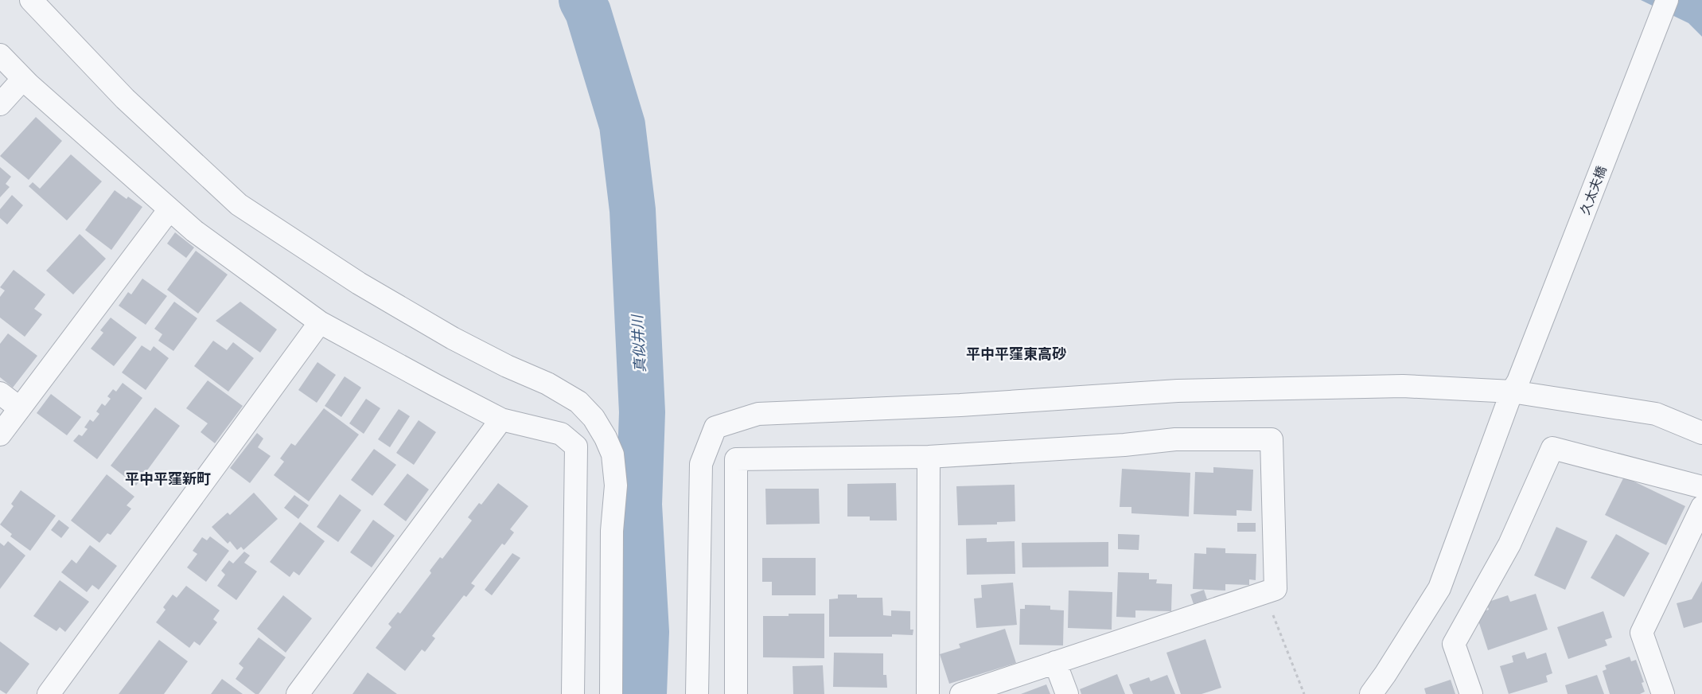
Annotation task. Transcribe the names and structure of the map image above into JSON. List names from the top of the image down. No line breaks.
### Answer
{"streets":{"street":["久太夫橋"]},"districts":["平中平窪東高砂","平中平窪新町"],"water":["真似井川"]}
